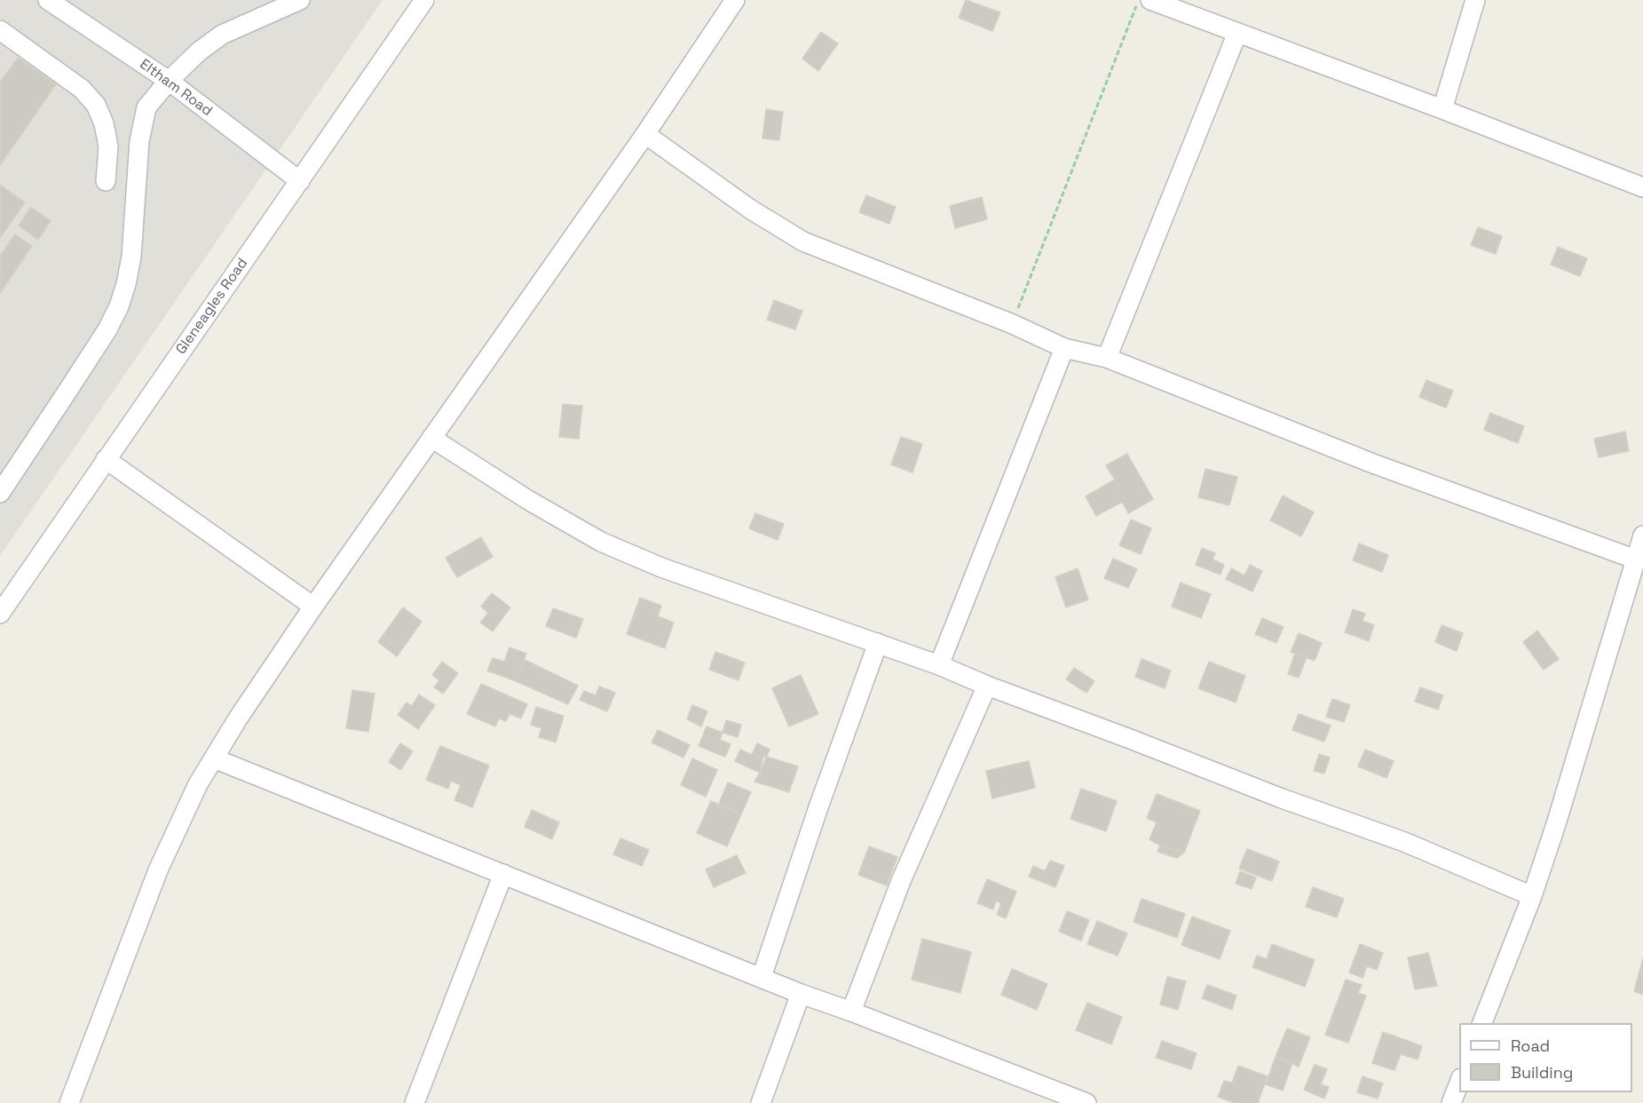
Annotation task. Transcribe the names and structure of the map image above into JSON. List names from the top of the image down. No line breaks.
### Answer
{"streets":{"street":["Eltham Road","Gleneagles Road"]},"crossings":[["Eltham Road","Gleneagles Road"]],"legend":["Road","Building"]}
